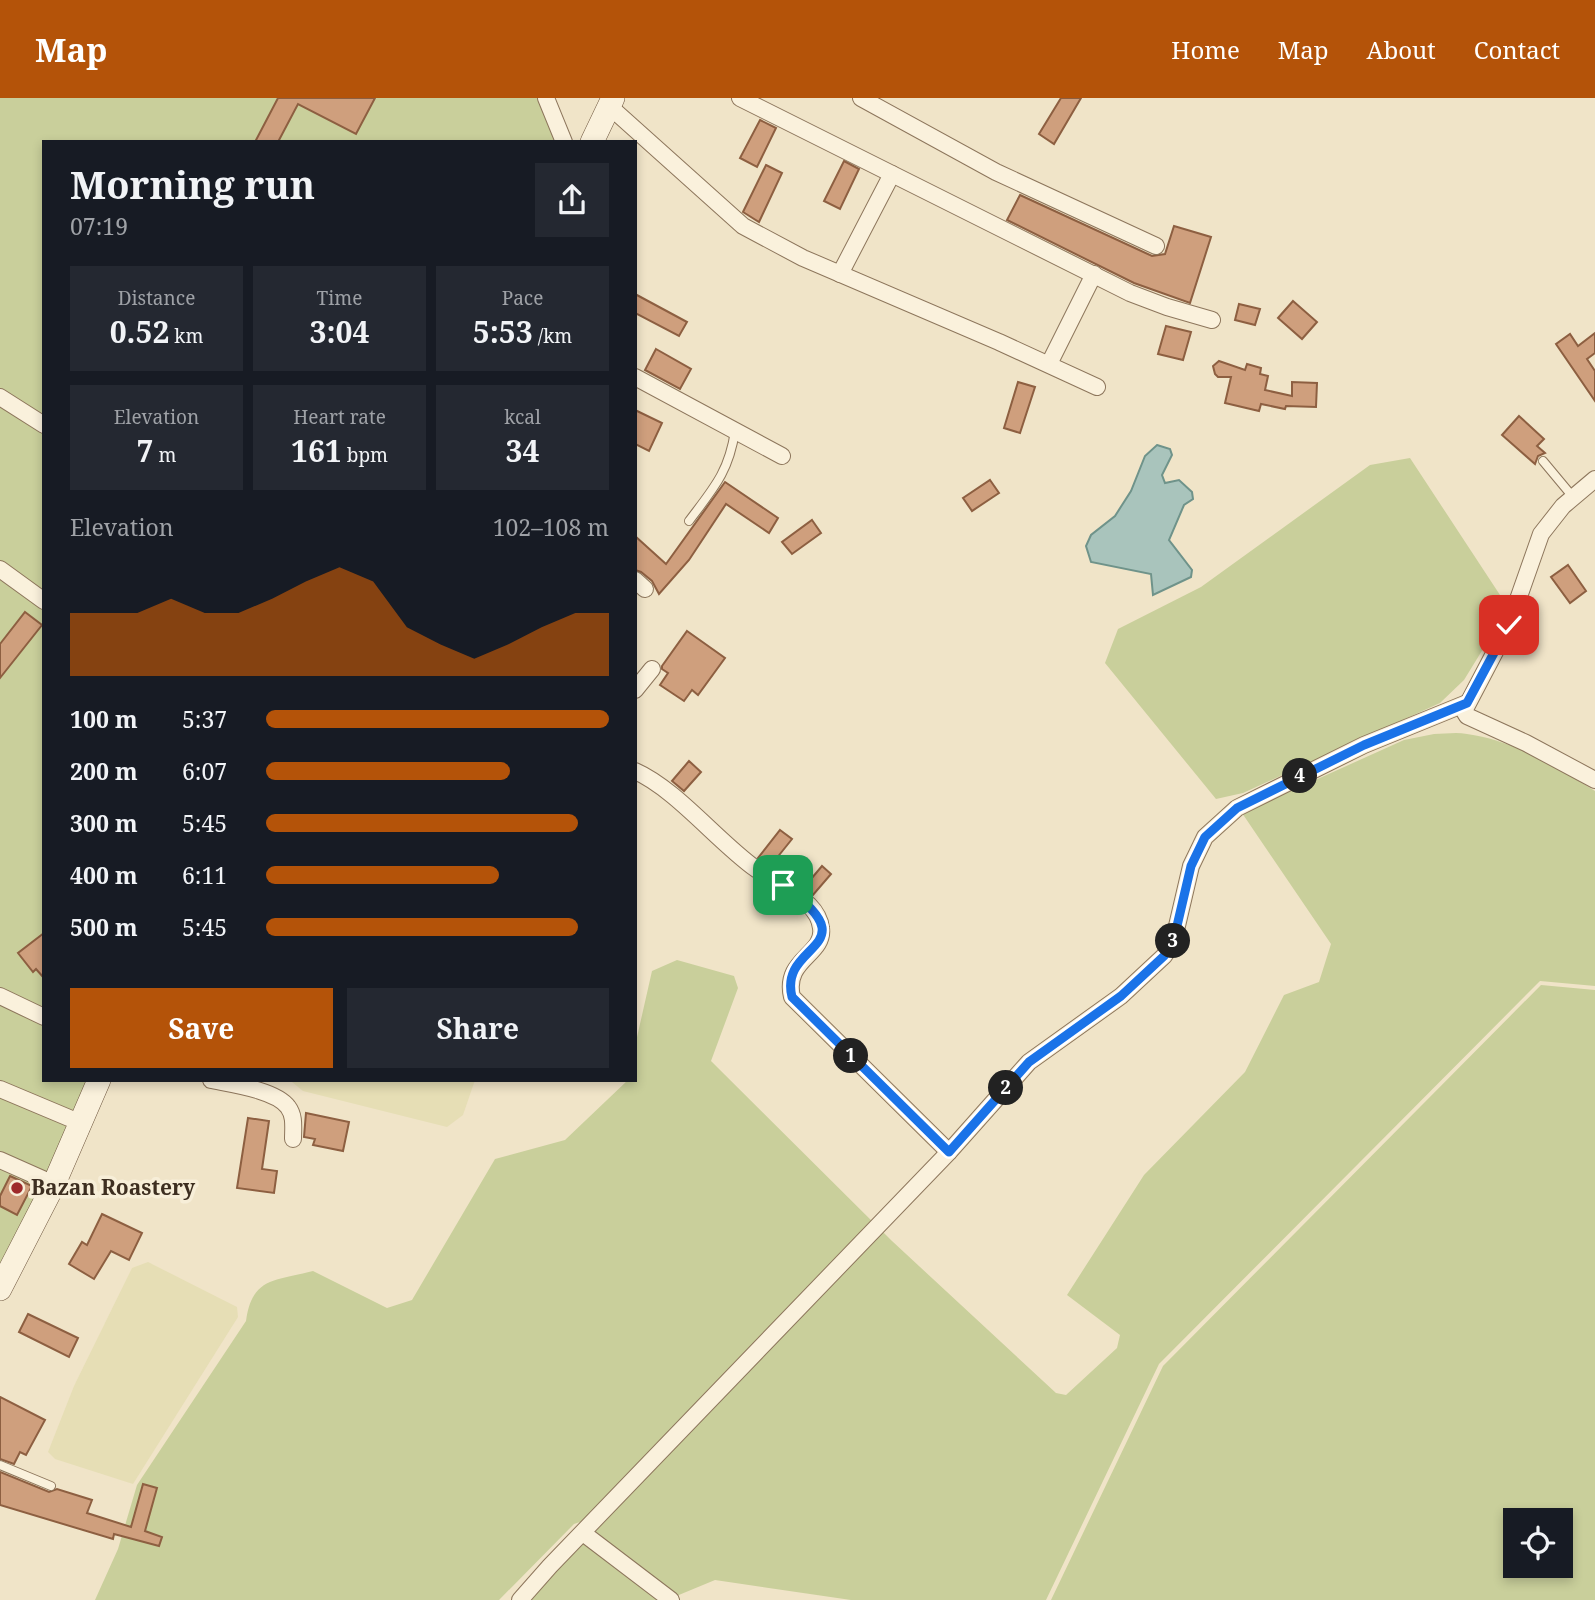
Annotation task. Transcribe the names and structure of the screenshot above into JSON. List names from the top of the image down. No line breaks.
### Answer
{"places":["Bazan Roastery"],"page":{"header":"Map","nav":["Home","Map","About","Contact"],"heading":["Morning run","07:19"],"stats":[["Distance","0.52 km"],["Time","3:04"],["Pace","5:53 /km"],["Elevation","7 m"],["Heart rate","161 bpm"],["kcal","34"]],"chart":["Elevation","102–108 m"],"list":[{"name":"100 m","note":"5:37"},{"name":"200 m","note":"6:07"},{"name":"300 m","note":"5:45"},{"name":"400 m","note":"6:11"},{"name":"500 m","note":"5:45"}],"pins":["4","3","1","2"],"buttons":["Save","Share"]}}
